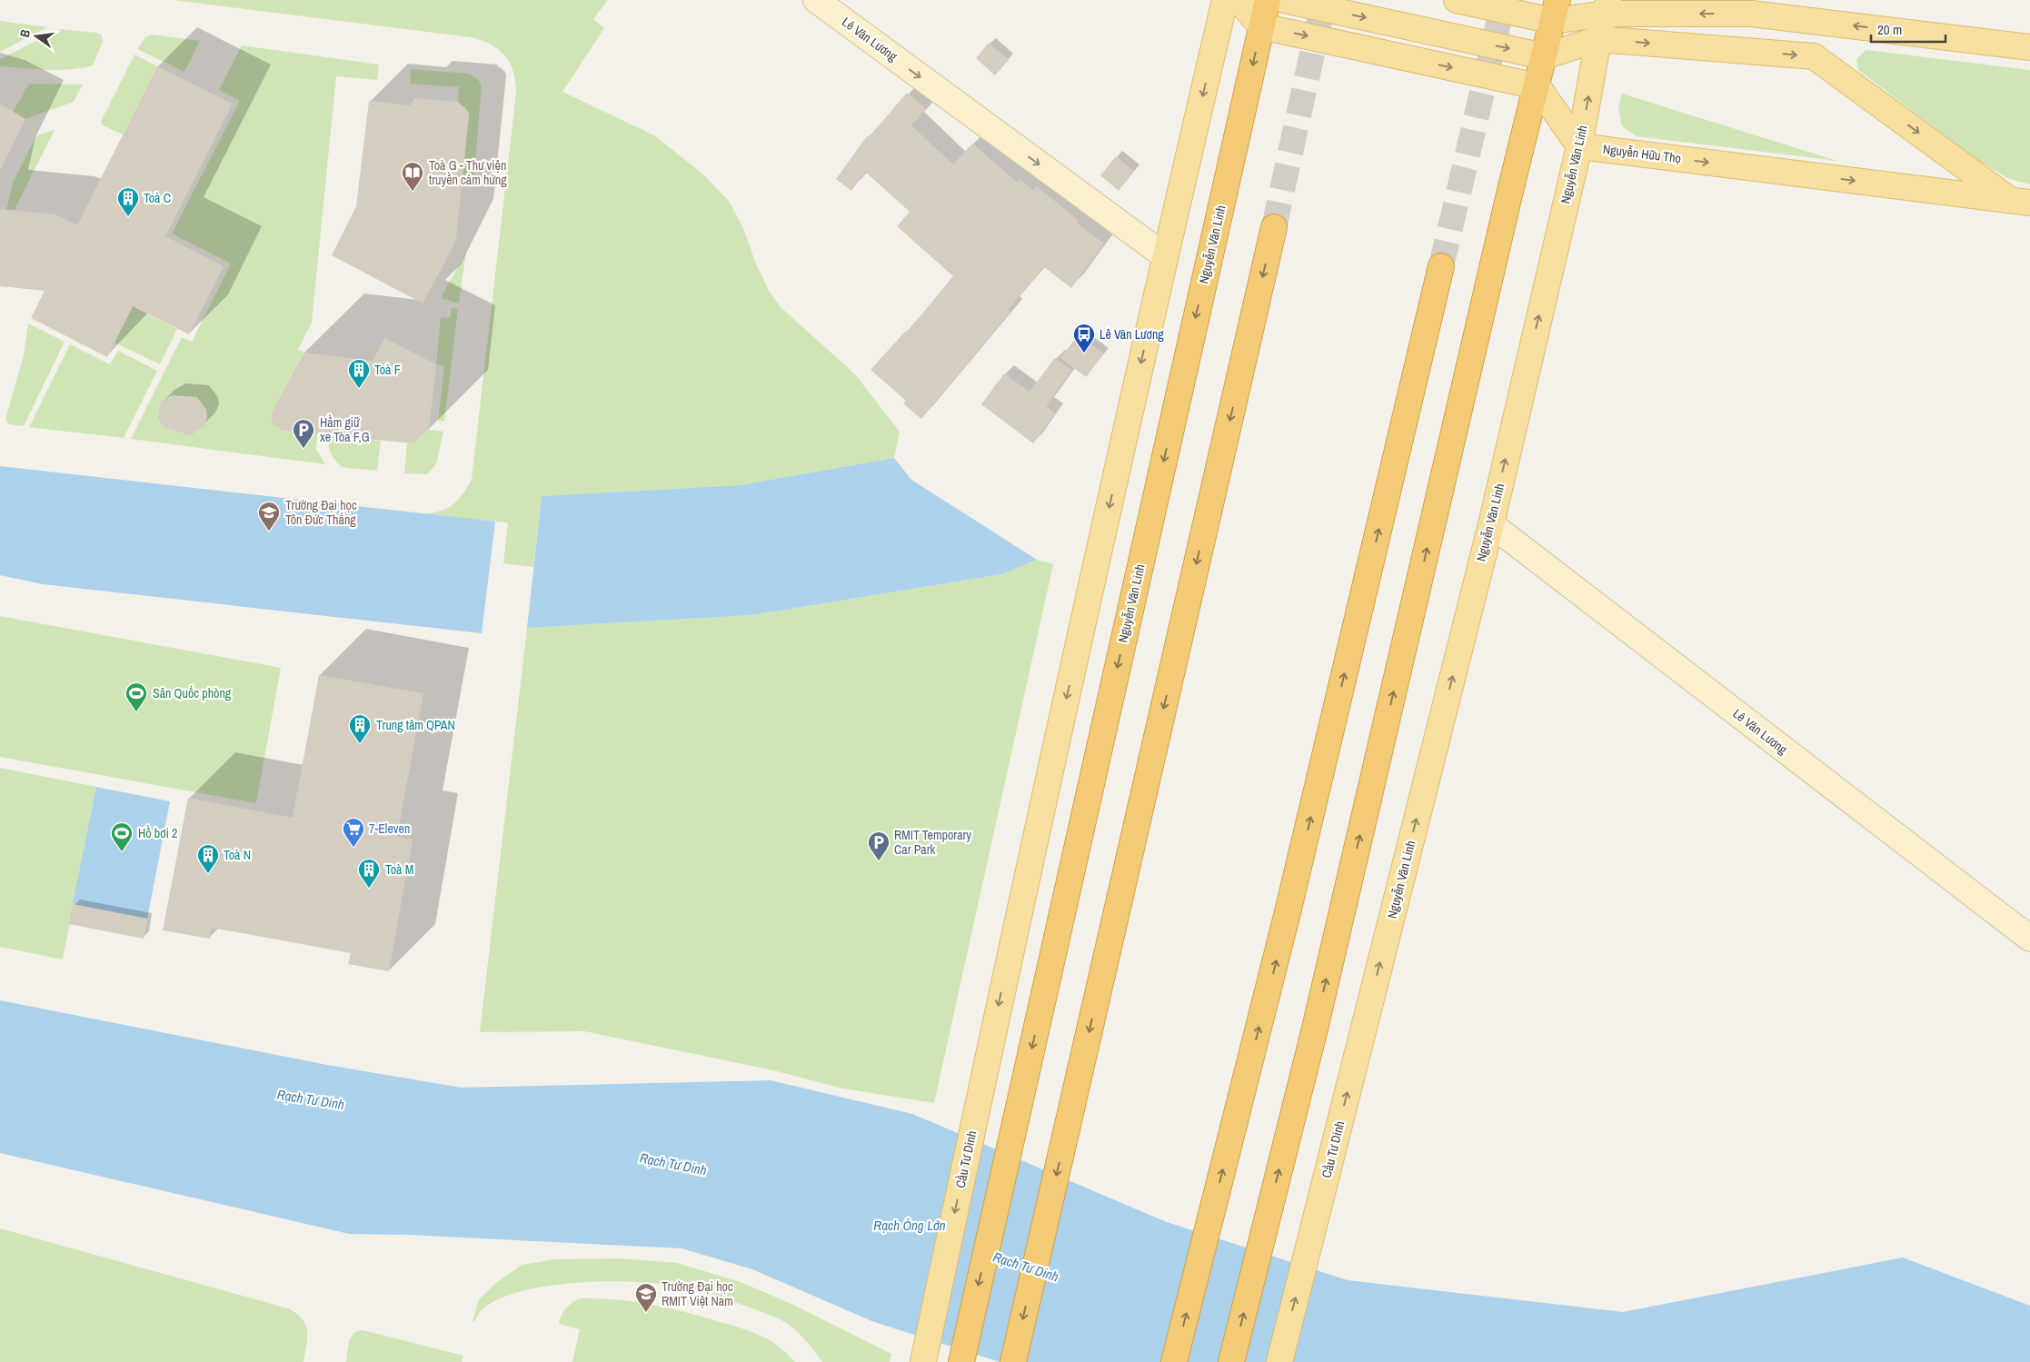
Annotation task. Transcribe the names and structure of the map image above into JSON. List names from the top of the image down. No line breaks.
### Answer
{"streets":{"highway":["Nguyễn Văn Linh"],"main road":["Lê Văn Lương","Nguyễn Hữu Thọ","Cầu Tư Dinh"]},"crossings":[["Lê Văn Lương","Nguyễn Văn Linh"],["Lê Văn Lương","Cầu Tư Dinh"],["Nguyễn Hữu Thọ","Nguyễn Văn Linh"],["Nguyễn Văn Linh","Cầu Tư Dinh"]],"one_way":["Lê Văn Lương"],"water":["Rạch Tư Dinh","Rạch Ông Lớn"],"places":{"library":["Toà G - Thư viện truyền cảm hứng"],"building":["Toà C","Toà F","Trung tâm QPAN","Toà N","Toà M"],"bus stop":["Lê Văn Lương"],"parking":["Hầm giữ xe Tòa F,G","RMIT Temporary Car Park"],"school or university":["Trường Đại học Tôn Đức Thắng","Trường Đại học RMIT Việt Nam"],"sports":["Sân Quốc phòng","Hồ bơi 2"],"supermarket":["7-Eleven"]},"scale_bar":"20 m","north":"left"}
